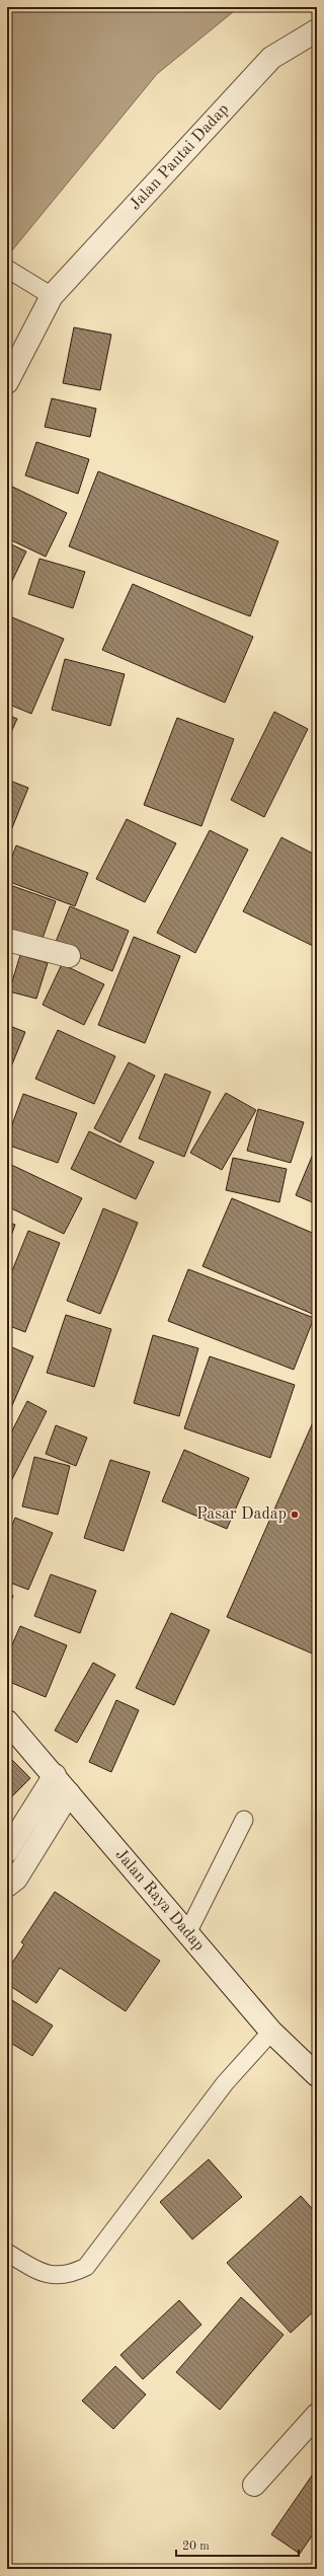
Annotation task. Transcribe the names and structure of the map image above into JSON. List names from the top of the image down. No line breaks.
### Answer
{"streets":{"street":["Jalan Pantai Dadap","Jalan Raya Dadap"]},"places":["Pasar Dadap"],"scale_bar":"20 m"}
